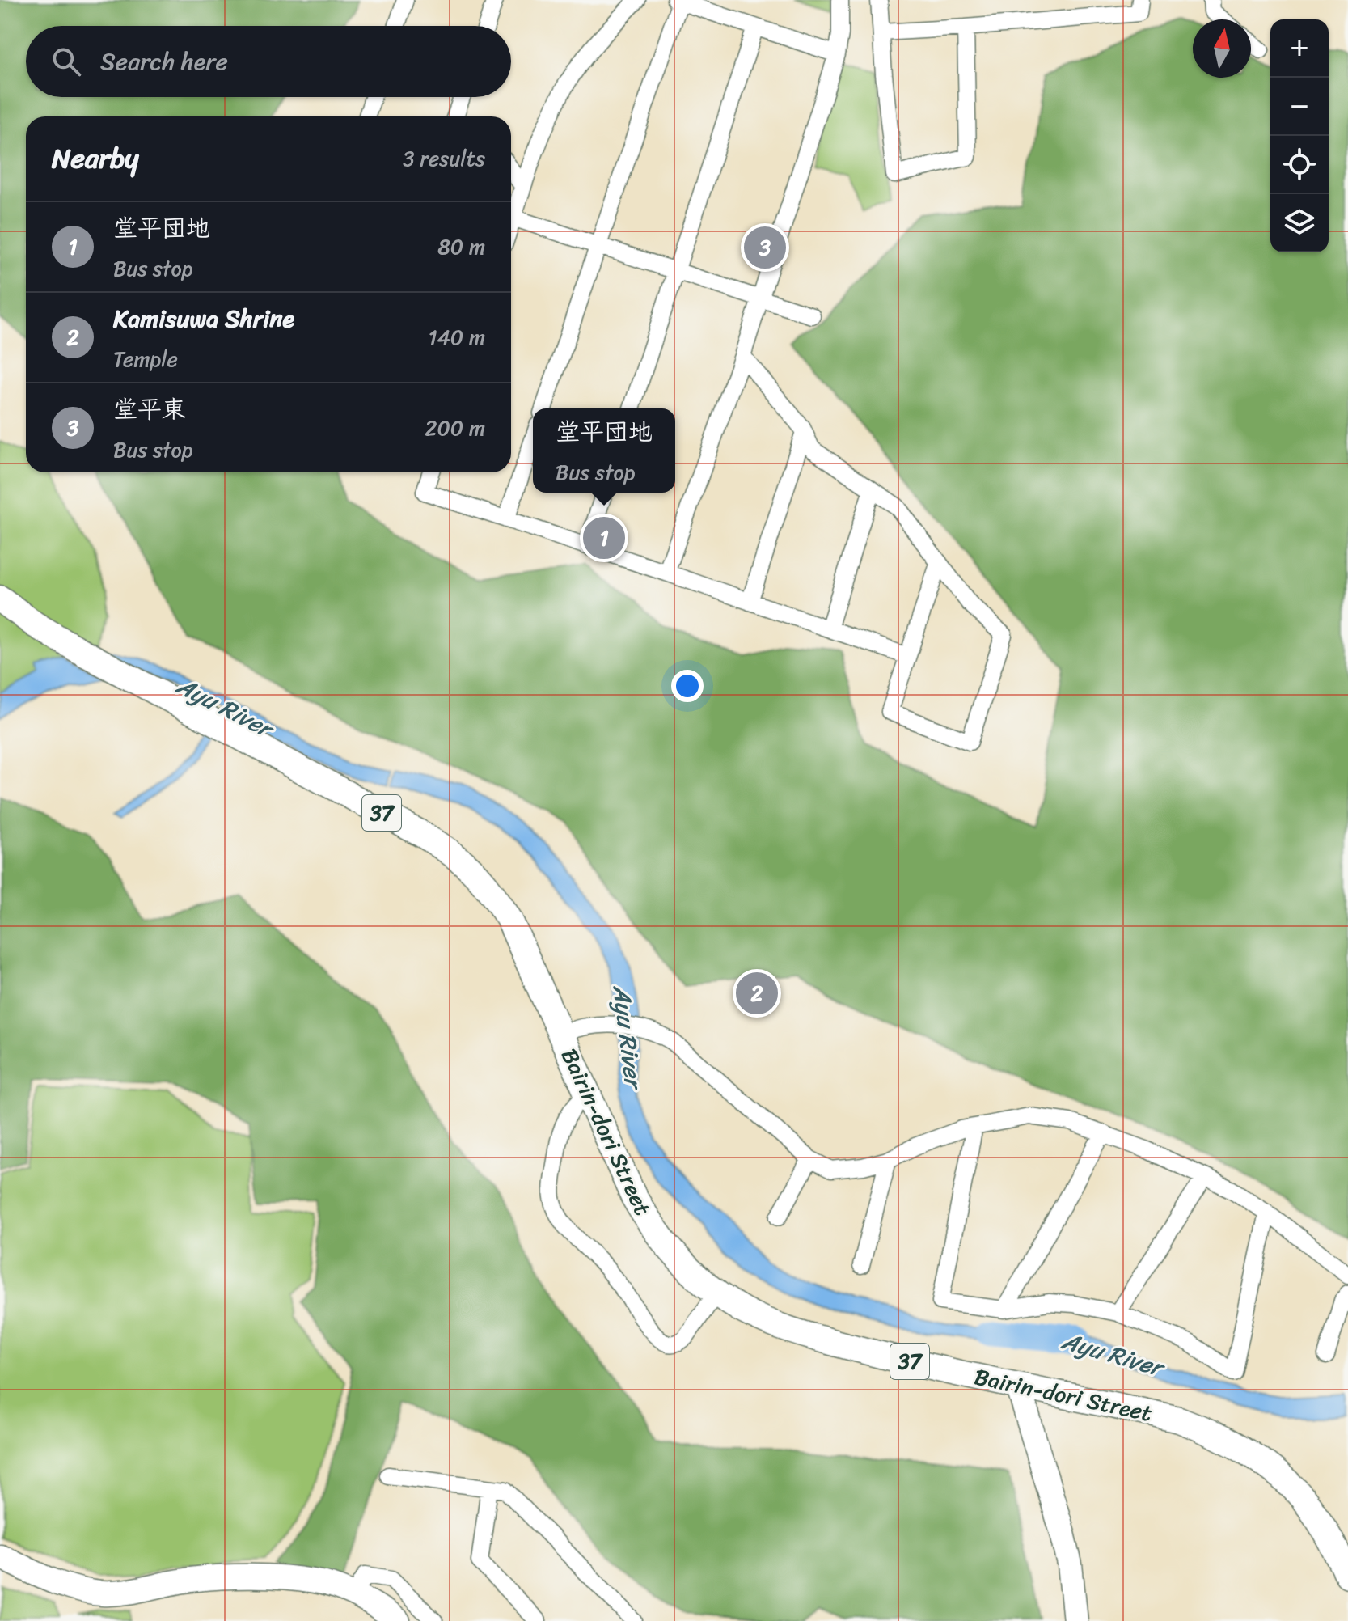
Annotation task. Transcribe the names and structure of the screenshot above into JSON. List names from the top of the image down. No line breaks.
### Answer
{"streets":{"main road":["37","Bairin-dori Street"]},"water":["Ayu River"],"north":"top","page":{"map_buttons":["+","−"],"search":"Search here","heading":["Nearby","3 results"],"list":[{"mark":"1","name":"堂平団地","note":"Bus stop","value":"80 m"},{"mark":"2","name":"Kamisuwa Shrine","note":"Temple","value":"140 m"},{"mark":"3","name":"堂平東","note":"Bus stop","value":"200 m"}],"pins":["3","1","2"],"popup":["堂平団地","Bus stop"]}}
